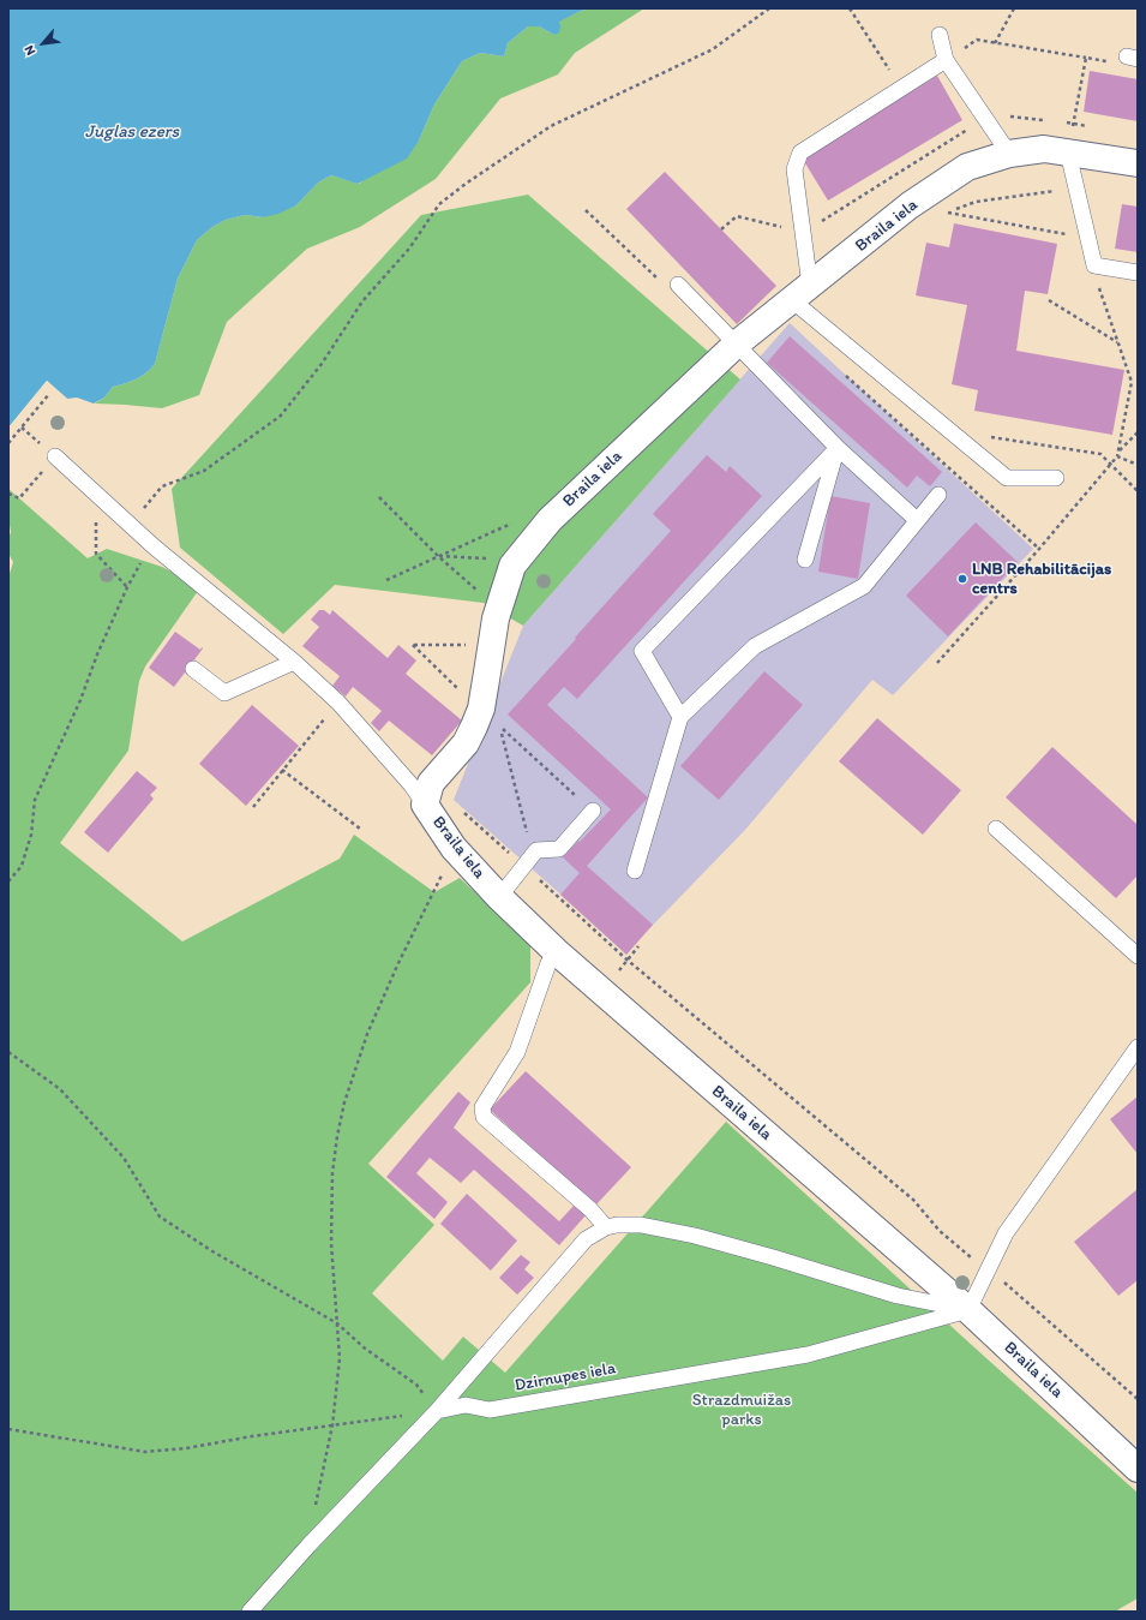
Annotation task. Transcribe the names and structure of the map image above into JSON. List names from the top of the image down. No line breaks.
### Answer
{"streets":{"street":["Braila iela"],"lane":["Dzirnupes iela"]},"crossings":[["Braila iela","Dzirnupes iela"]],"water":["Juglas ezers"],"parks":["Strazdmuižas parks"],"places":["LNB Rehabilitācijas centrs"],"north":"bottom left"}
